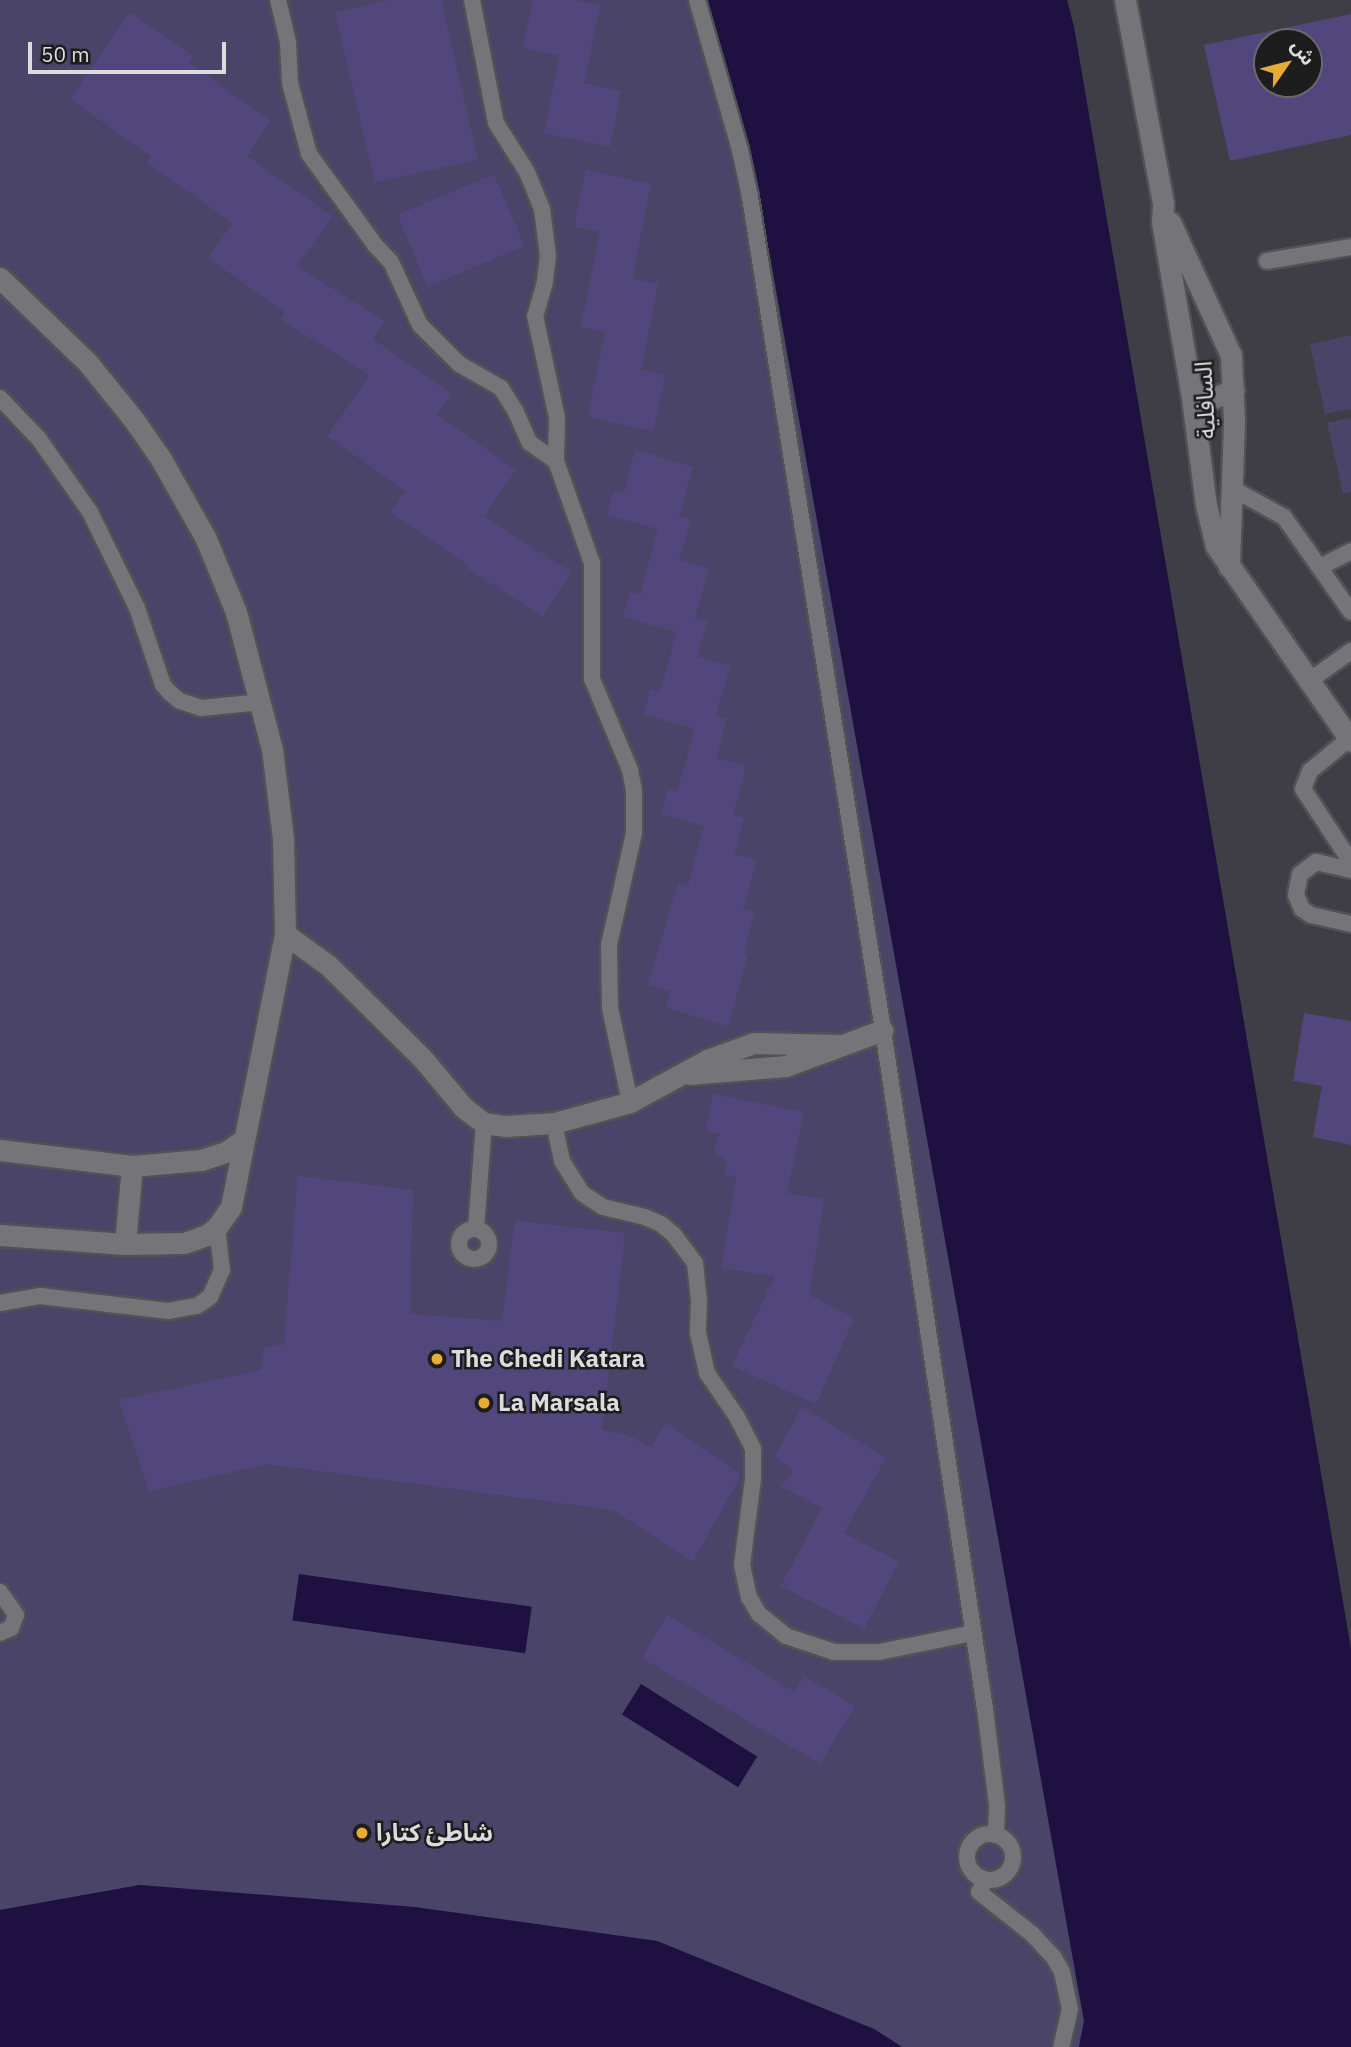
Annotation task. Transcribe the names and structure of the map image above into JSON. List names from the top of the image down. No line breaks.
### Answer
{"streets":{"street":["السافلية"]},"places":["The Chedi Katara","La Marsala","شاطئ كتارا"],"scale_bar":"50 m","north":"top right"}
